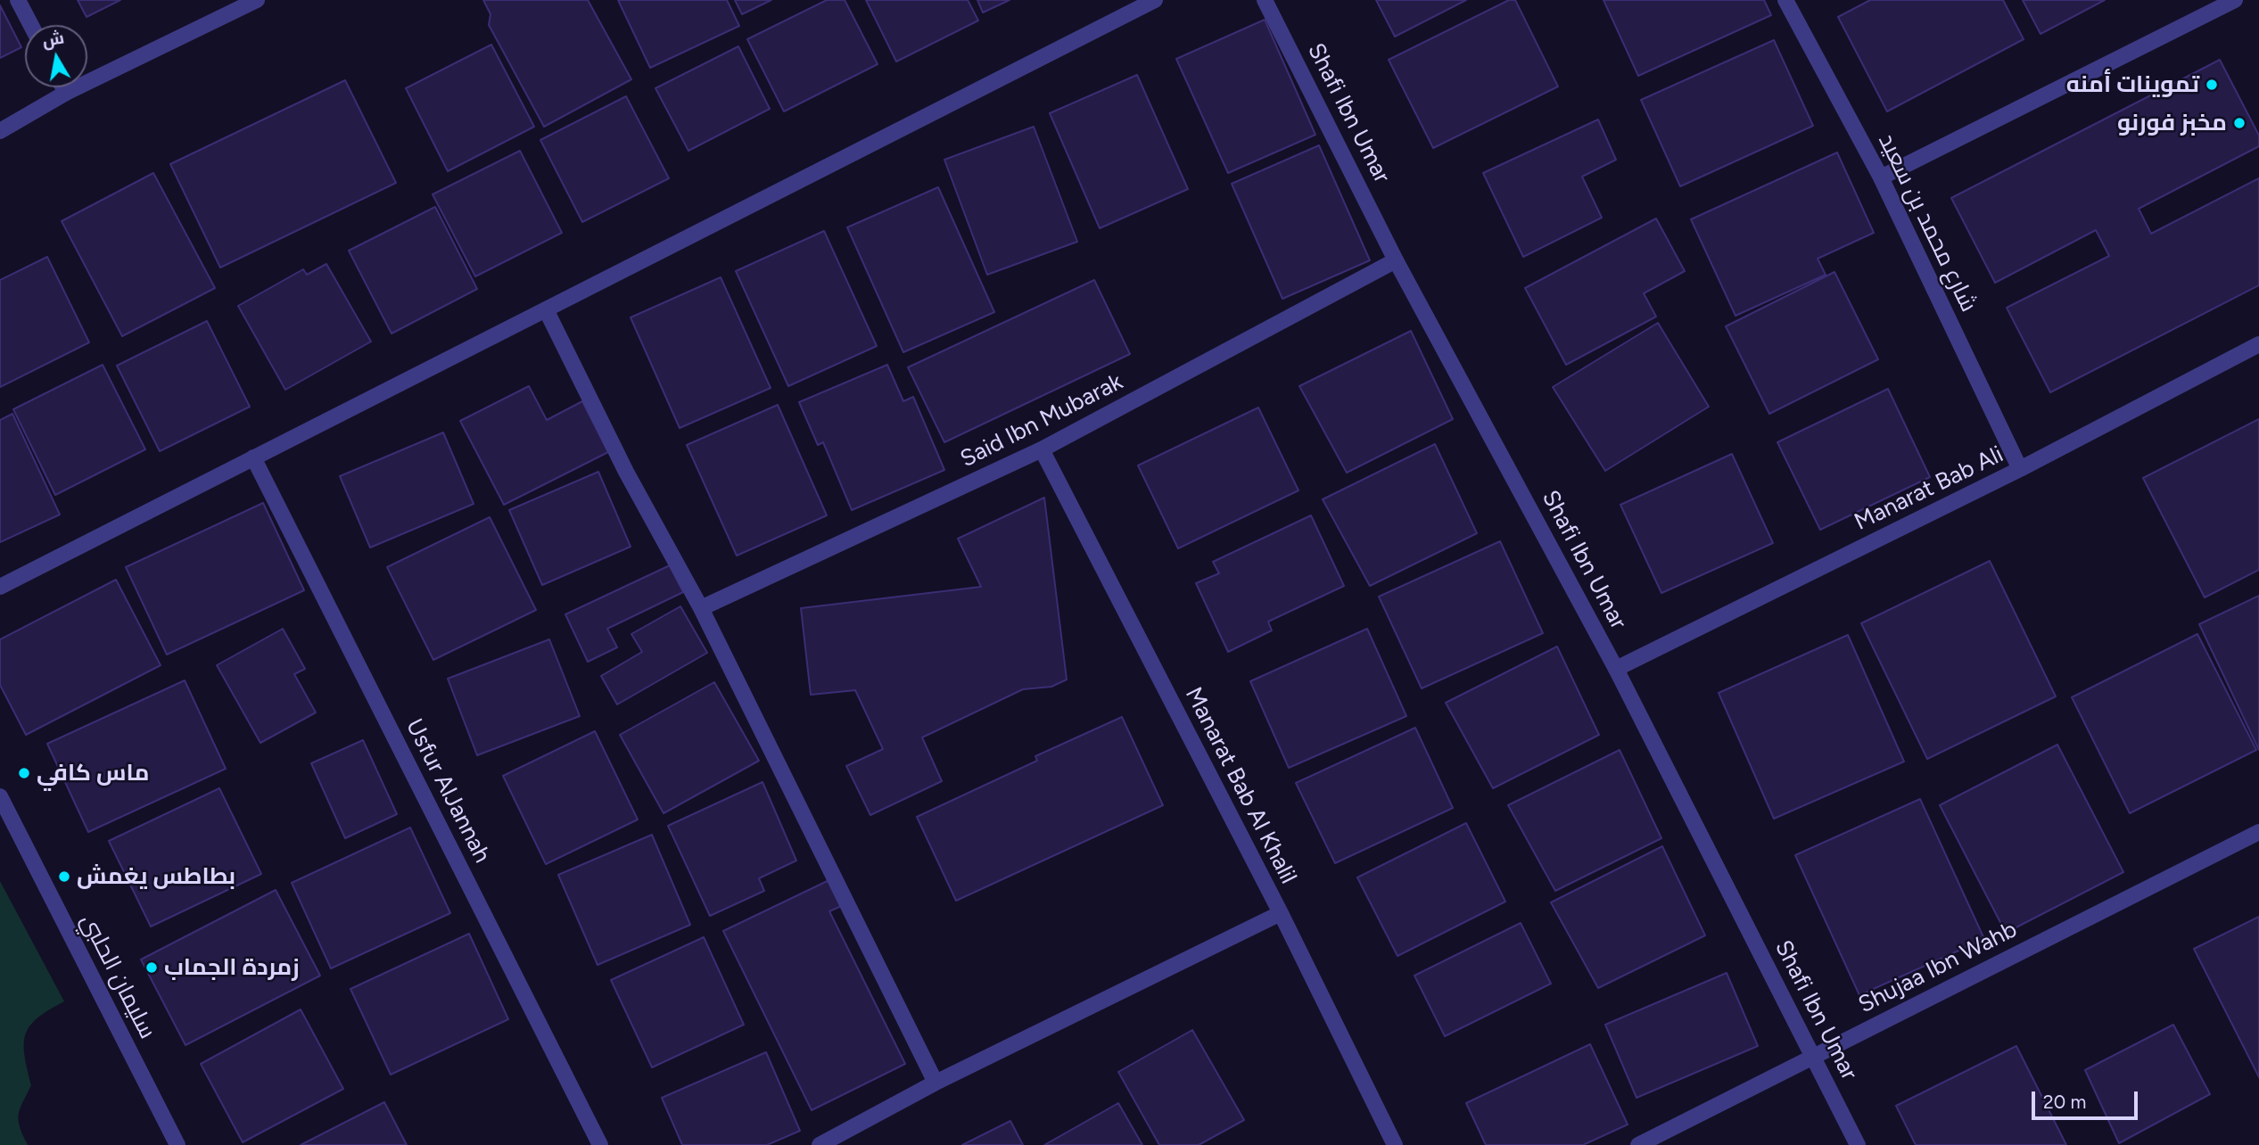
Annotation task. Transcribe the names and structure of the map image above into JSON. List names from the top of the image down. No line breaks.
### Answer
{"streets":{"street":["Shafi Ibn Umar","شارع محمد بن سعيد","Said Ibn Mubarak","Manarat Bab Ali","Manarat Bab Al Khalil","Usfur AlJannah","Shujaa Ibn Wahb","سليمان الحلبي"]},"crossings":[["Shafi Ibn Umar","Said Ibn Mubarak"],["Shafi Ibn Umar","Manarat Bab Ali"],["Shafi Ibn Umar","Shujaa Ibn Wahb"],["شارع محمد بن سعيد","Manarat Bab Ali"],["Said Ibn Mubarak","Manarat Bab Al Khalil"]],"places":["تموينات أمنه","مخبز فورنو","ماس كافي","بطاطس يغمش","زمردة الجماب"],"scale_bar":"20 m","north":"top"}
